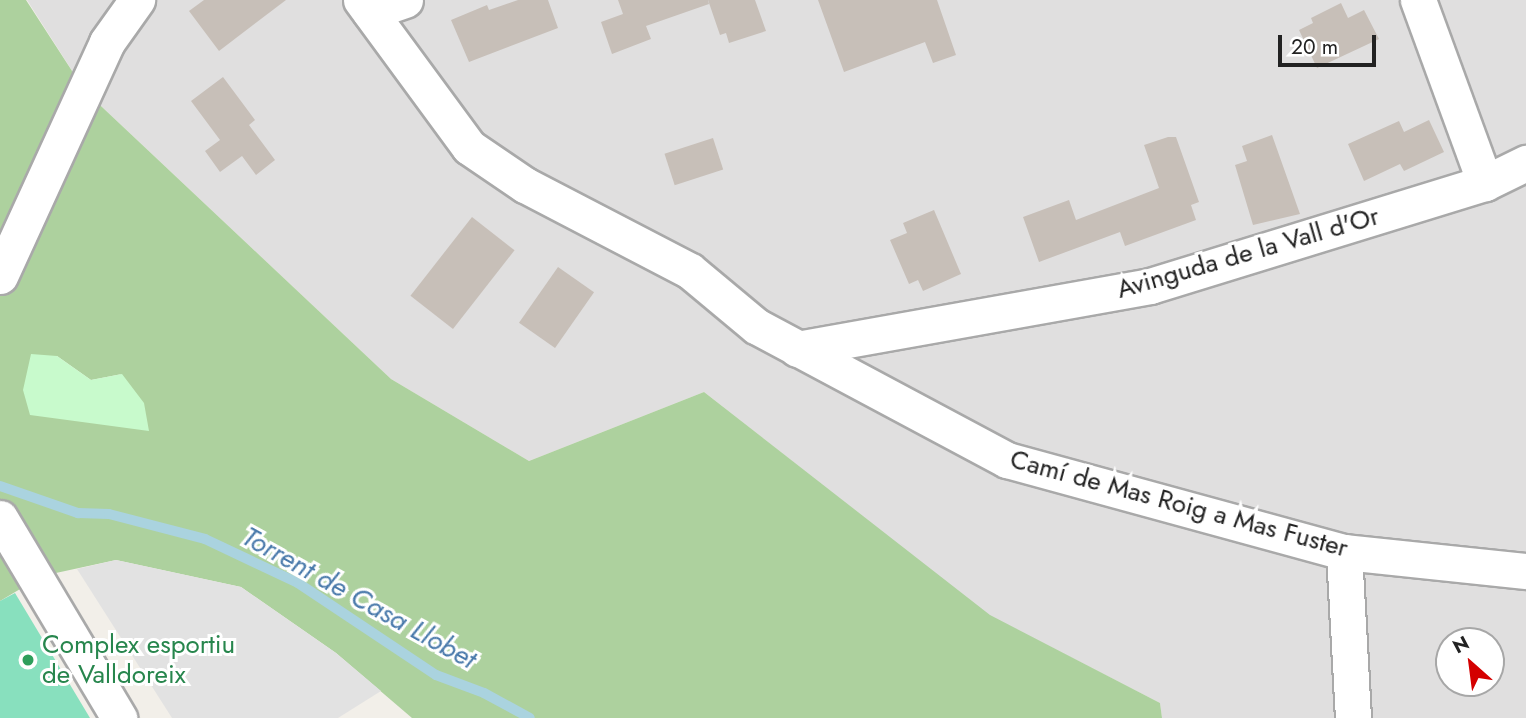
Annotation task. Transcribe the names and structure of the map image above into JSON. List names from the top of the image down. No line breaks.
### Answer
{"streets":{"street":["Avinguda de la Vall d'Or","Camí de Mas Roig a Mas Fuster"]},"crossings":[["Avinguda de la Vall d'Or","Camí de Mas Roig a Mas Fuster"]],"water":["Torrent de Casa Llobet"],"places":["Complex esportiu de Valldoreix"],"scale_bar":"20 m","north":"top left"}
